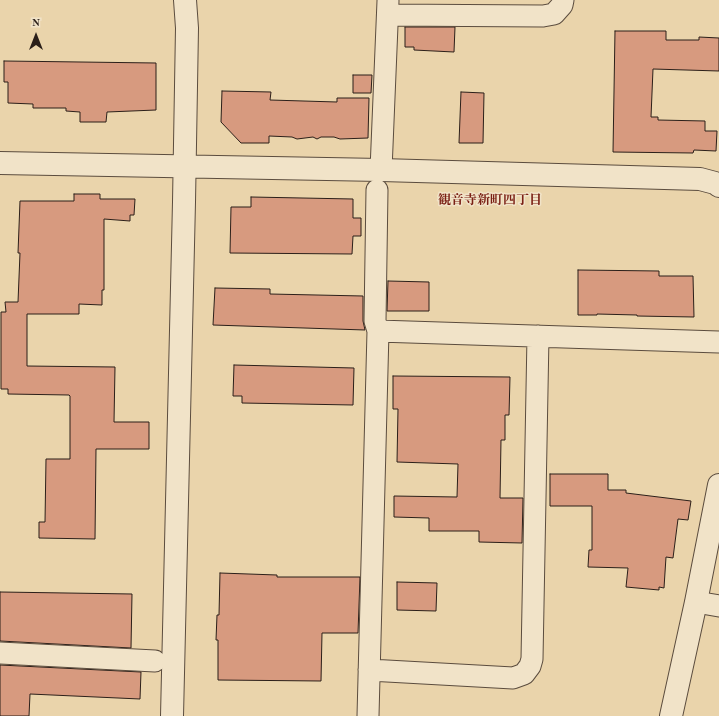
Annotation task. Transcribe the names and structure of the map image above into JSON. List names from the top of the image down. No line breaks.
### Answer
{"districts":["観音寺新町四丁目"],"north":"top"}
